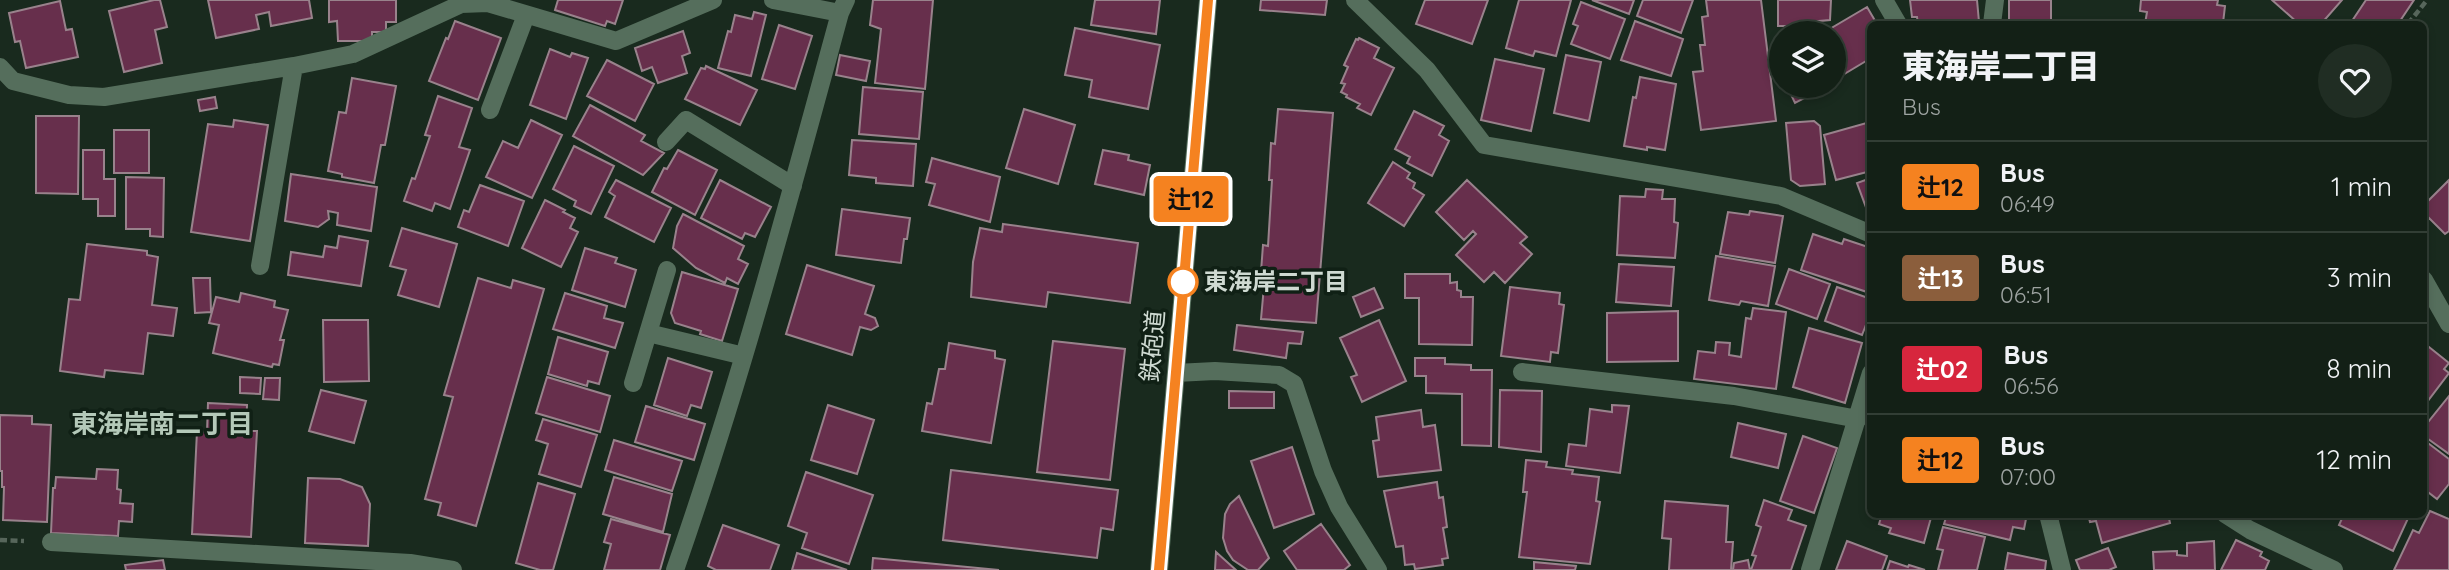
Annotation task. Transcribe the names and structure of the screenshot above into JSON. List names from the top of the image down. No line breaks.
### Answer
{"streets":{"street":["鉄砲道"]},"districts":["東海岸南二丁目"],"places":["東海岸二丁目"],"lines":["bus line 辻12"],"page":{"on_map":"辻12","heading":["東海岸二丁目","Bus"],"list":[{"mark":"辻12","name":"Bus","note":"06:49","value":"1 min"},{"mark":"辻13","name":"Bus","note":"06:51","value":"3 min"},{"mark":"辻02","name":"Bus","note":"06:56","value":"8 min"},{"mark":"辻12","name":"Bus","note":"07:00","value":"12 min"}]}}
